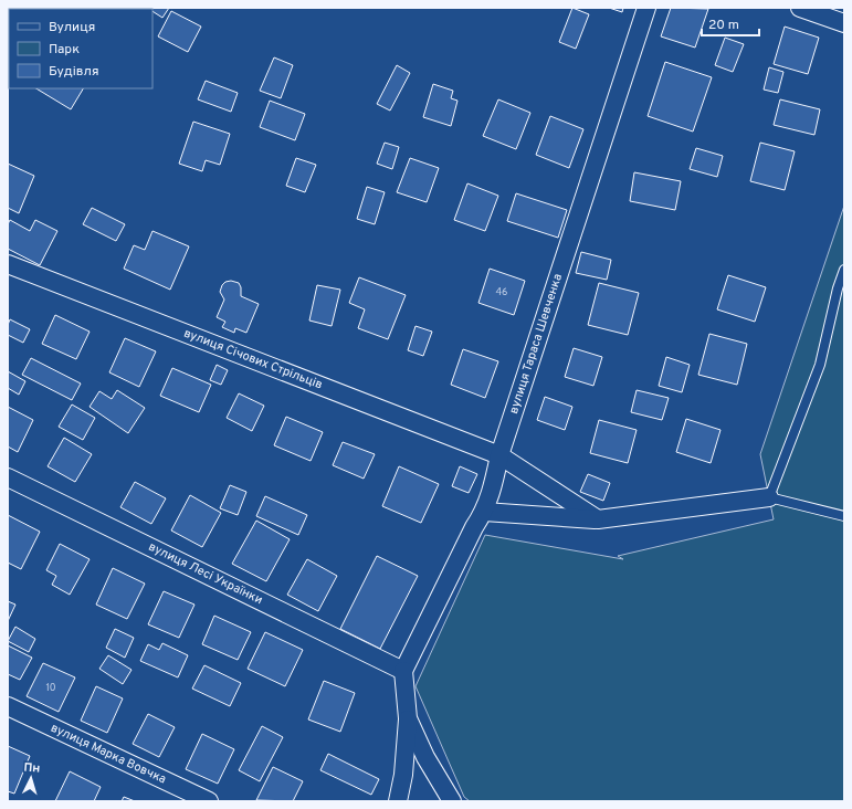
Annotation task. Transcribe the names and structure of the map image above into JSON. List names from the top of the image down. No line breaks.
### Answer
{"streets":{"street":["вулиця Тараса Шевченка","вулиця Січових Стрільців","вулиця Лесі Українки","вулиця Марка Вовчка"]},"crossings":[["вулиця Тараса Шевченка","вулиця Січових Стрільців"],["вулиця Тараса Шевченка","вулиця Лесі Українки"]],"house_numbers":["46","10"],"legend":["Вулиця","Парк","Будівля"],"scale_bar":"20 m","north":"top"}
